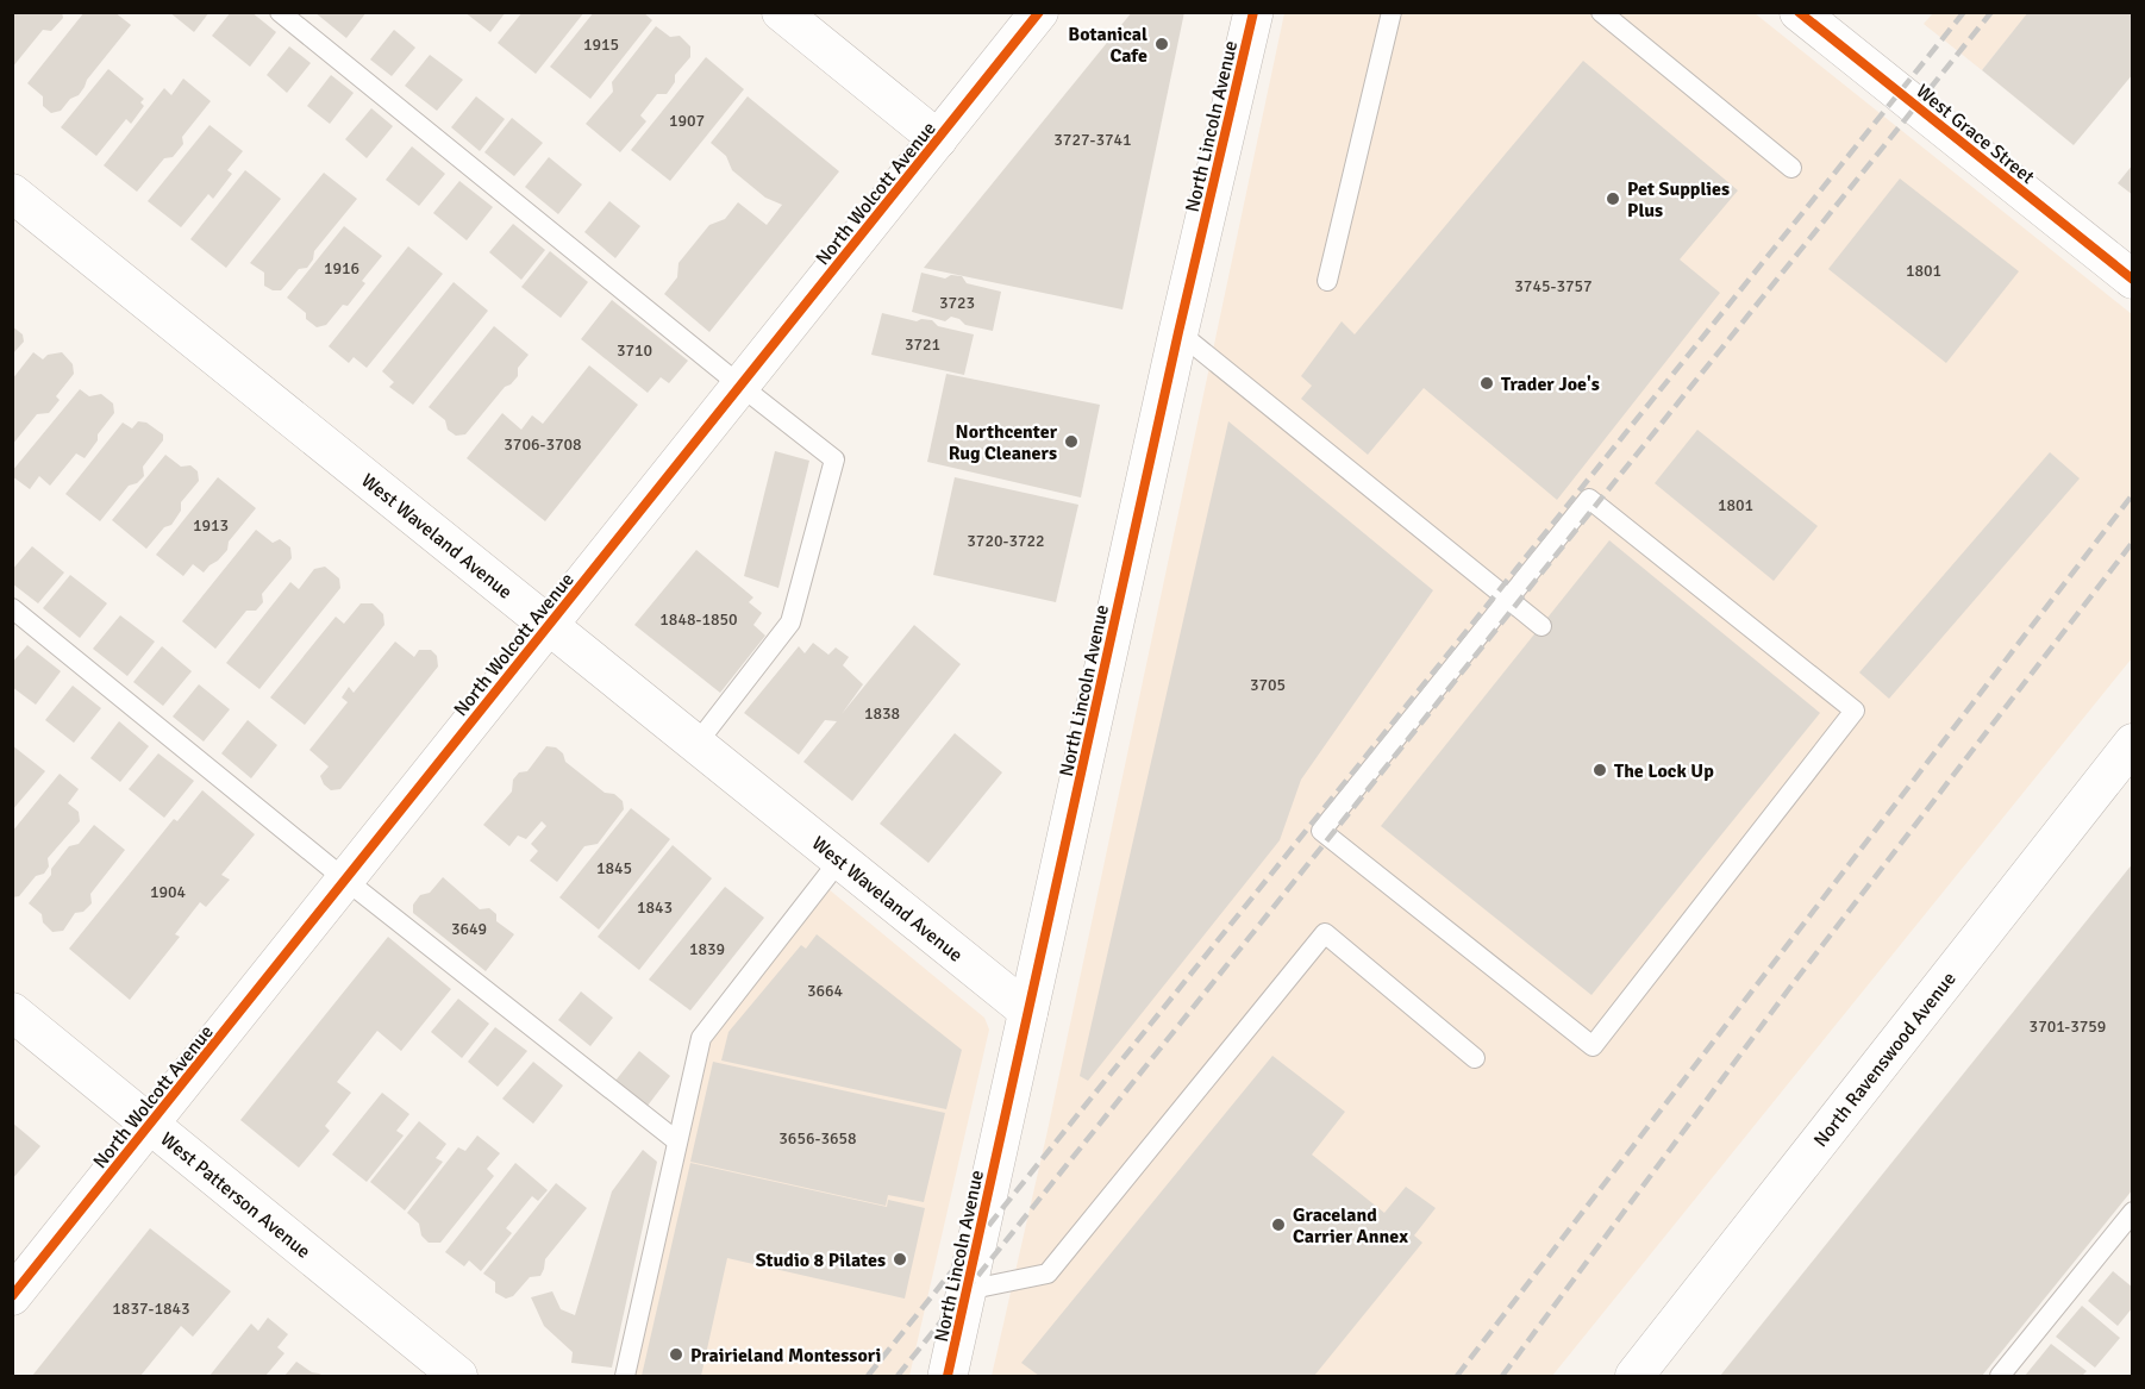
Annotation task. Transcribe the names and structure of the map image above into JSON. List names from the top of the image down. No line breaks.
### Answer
{"streets":{"main road":["North Lincoln Avenue"],"street":["West Grace Street","North Wolcott Avenue","West Waveland Avenue","North Ravenswood Avenue","West Patterson Avenue"]},"crossings":[["North Lincoln Avenue","West Waveland Avenue"],["North Wolcott Avenue","West Waveland Avenue"],["North Wolcott Avenue","West Patterson Avenue"]],"places":["Botanical Cafe","Pet Supplies Plus","Trader Joe's","Northcenter Rug Cleaners","The Lock Up","Graceland Carrier Annex","Studio 8 Pilates","Prairieland Montessori"],"house_numbers":["1915","1907","3727-3741","1916","1801","3745-3757","3723","3721","3710","3706-3708","1801","1913","3720-3722","1848-1850","3705","1838","1845","1904","1843","3649","1839","3664","3701-3759","3656-3658","1837-1843"]}
